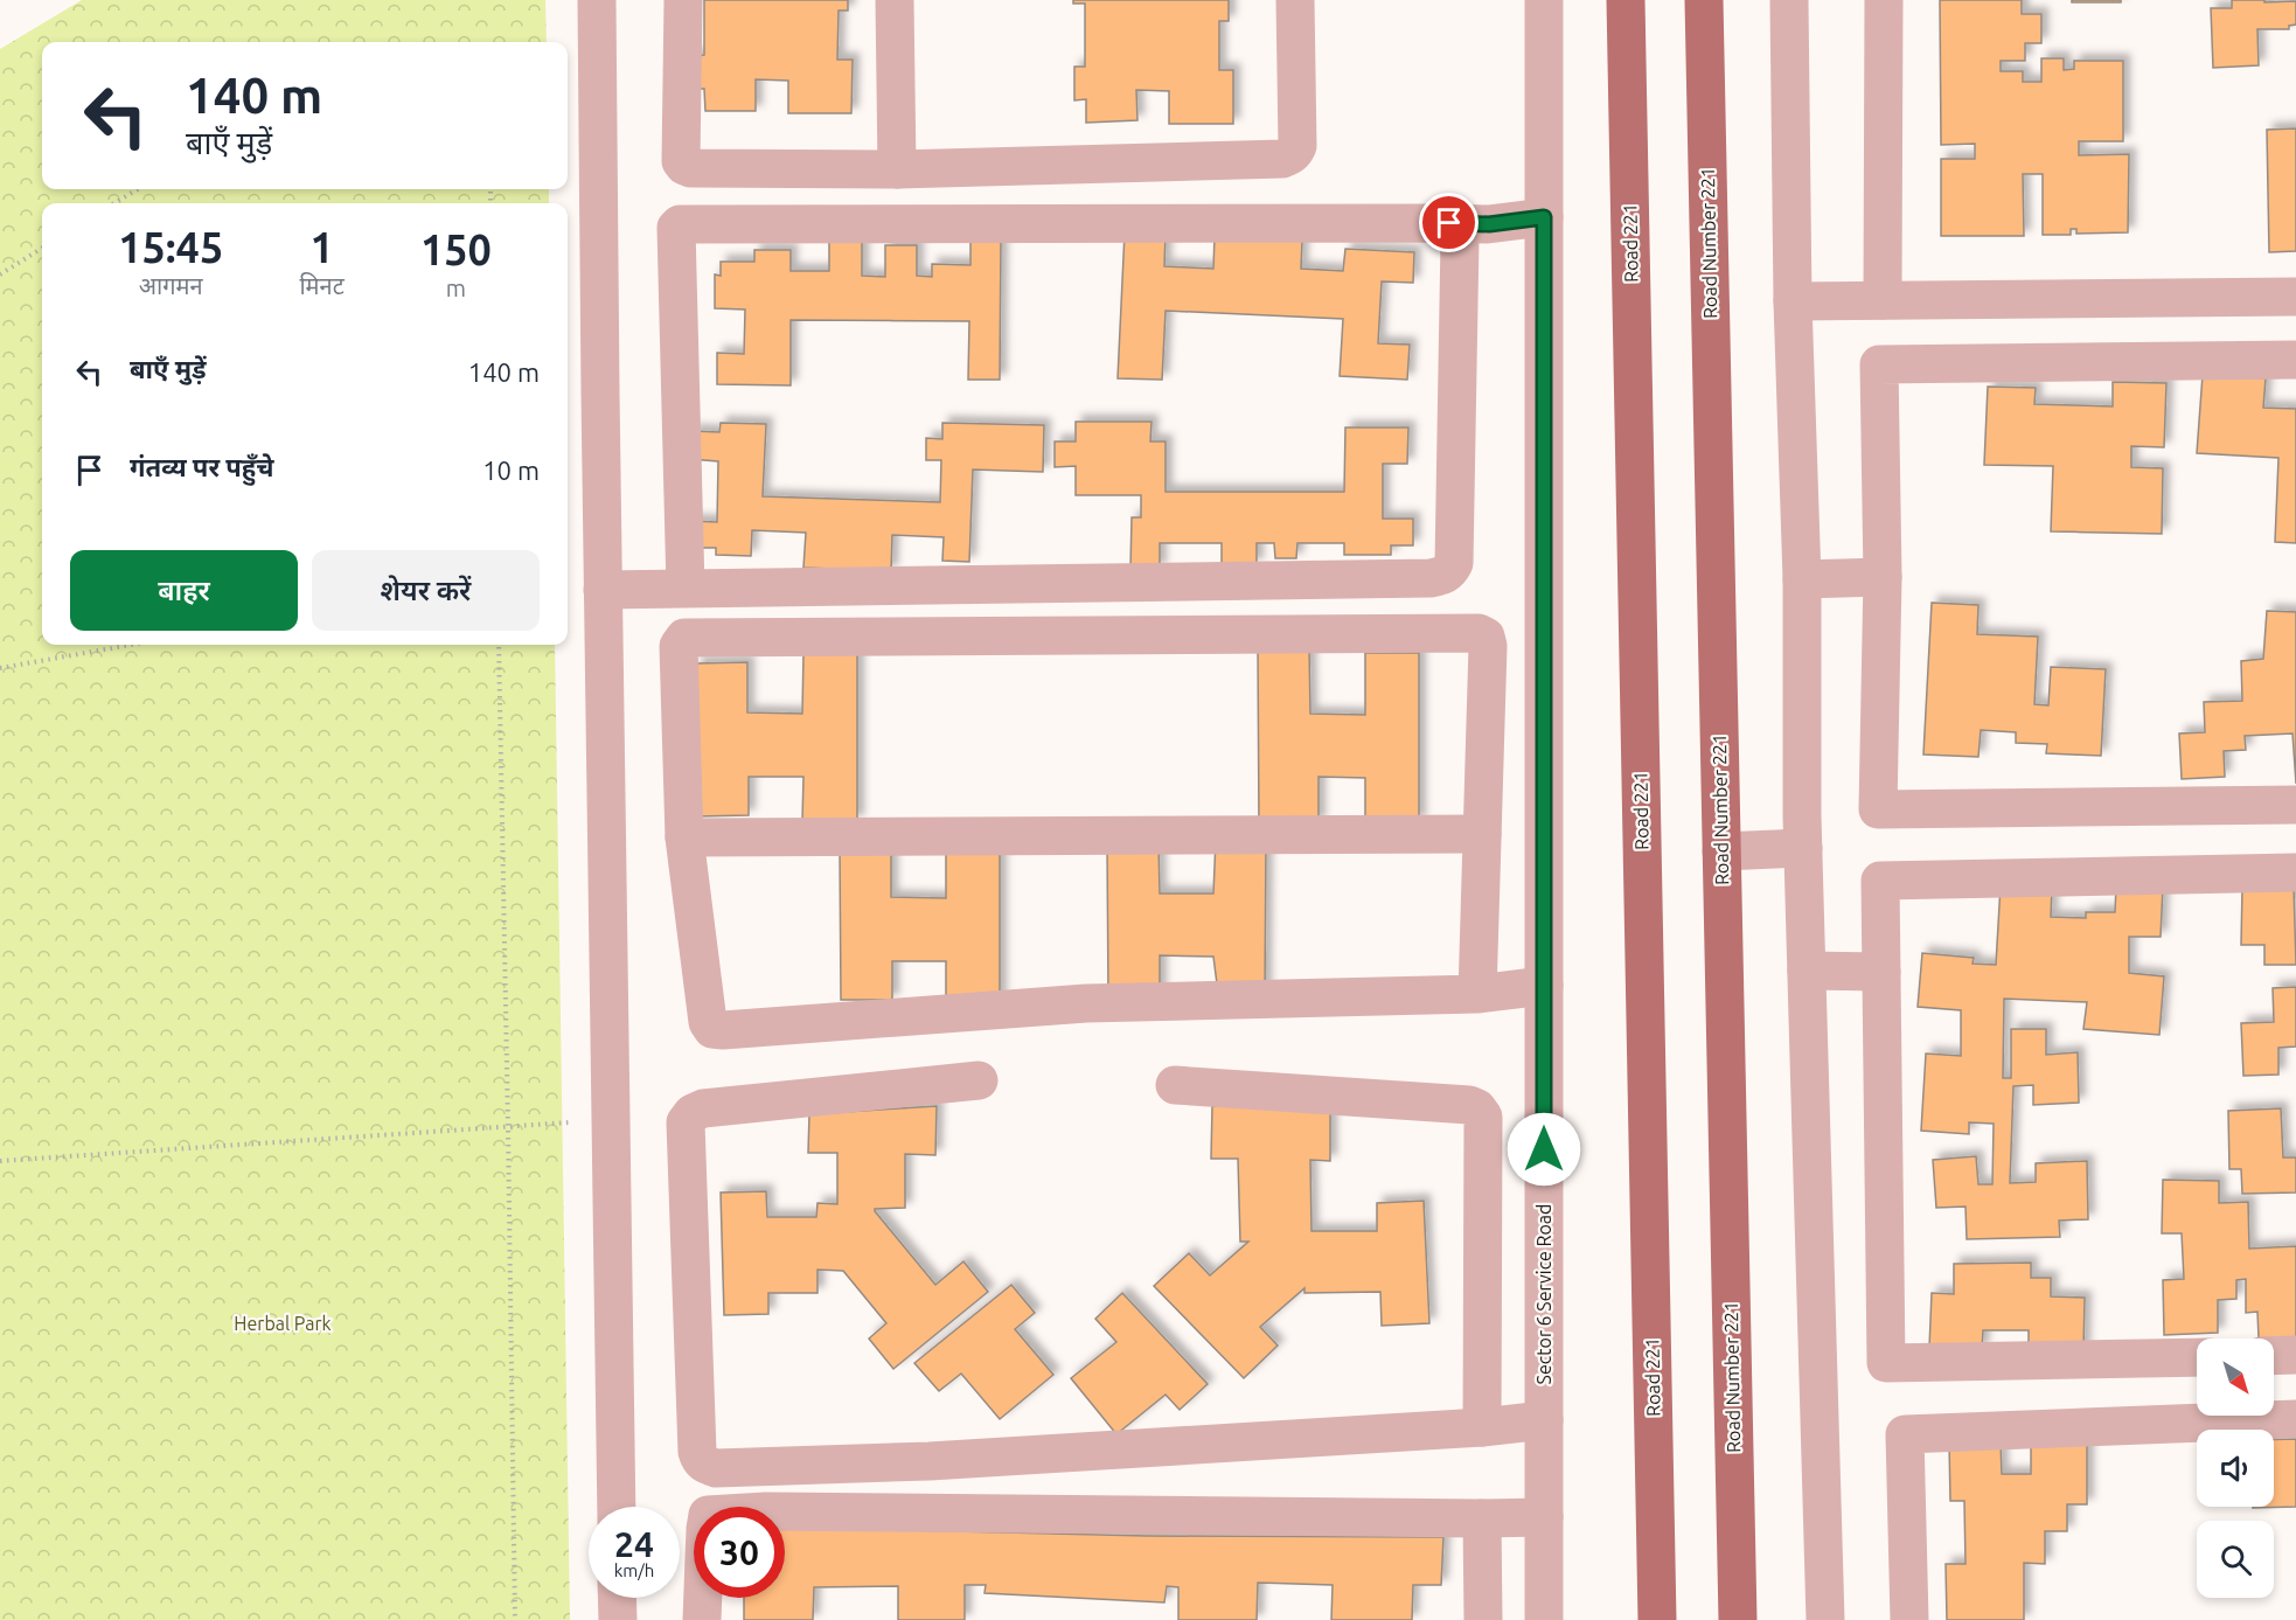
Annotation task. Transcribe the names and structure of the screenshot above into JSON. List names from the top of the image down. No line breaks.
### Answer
{"streets":{"main road":["Road 221","Road Number 221"],"street":["Sector 6 Service Road"]},"parks":["Herbal Park"],"north":"bottom right","page":{"turn":["140 m","बाएँ मुड़ें"],"eta":["15:45","आगमन","1","मिनट","150","m"],"list":[{"name":"बाएँ मुड़ें","value":"140 m"},{"name":"गंतव्य पर पहुँचे","value":"10 m"}],"buttons":["बाहर","शेयर करें"],"speed":"24 km/h","limit":"30"}}
